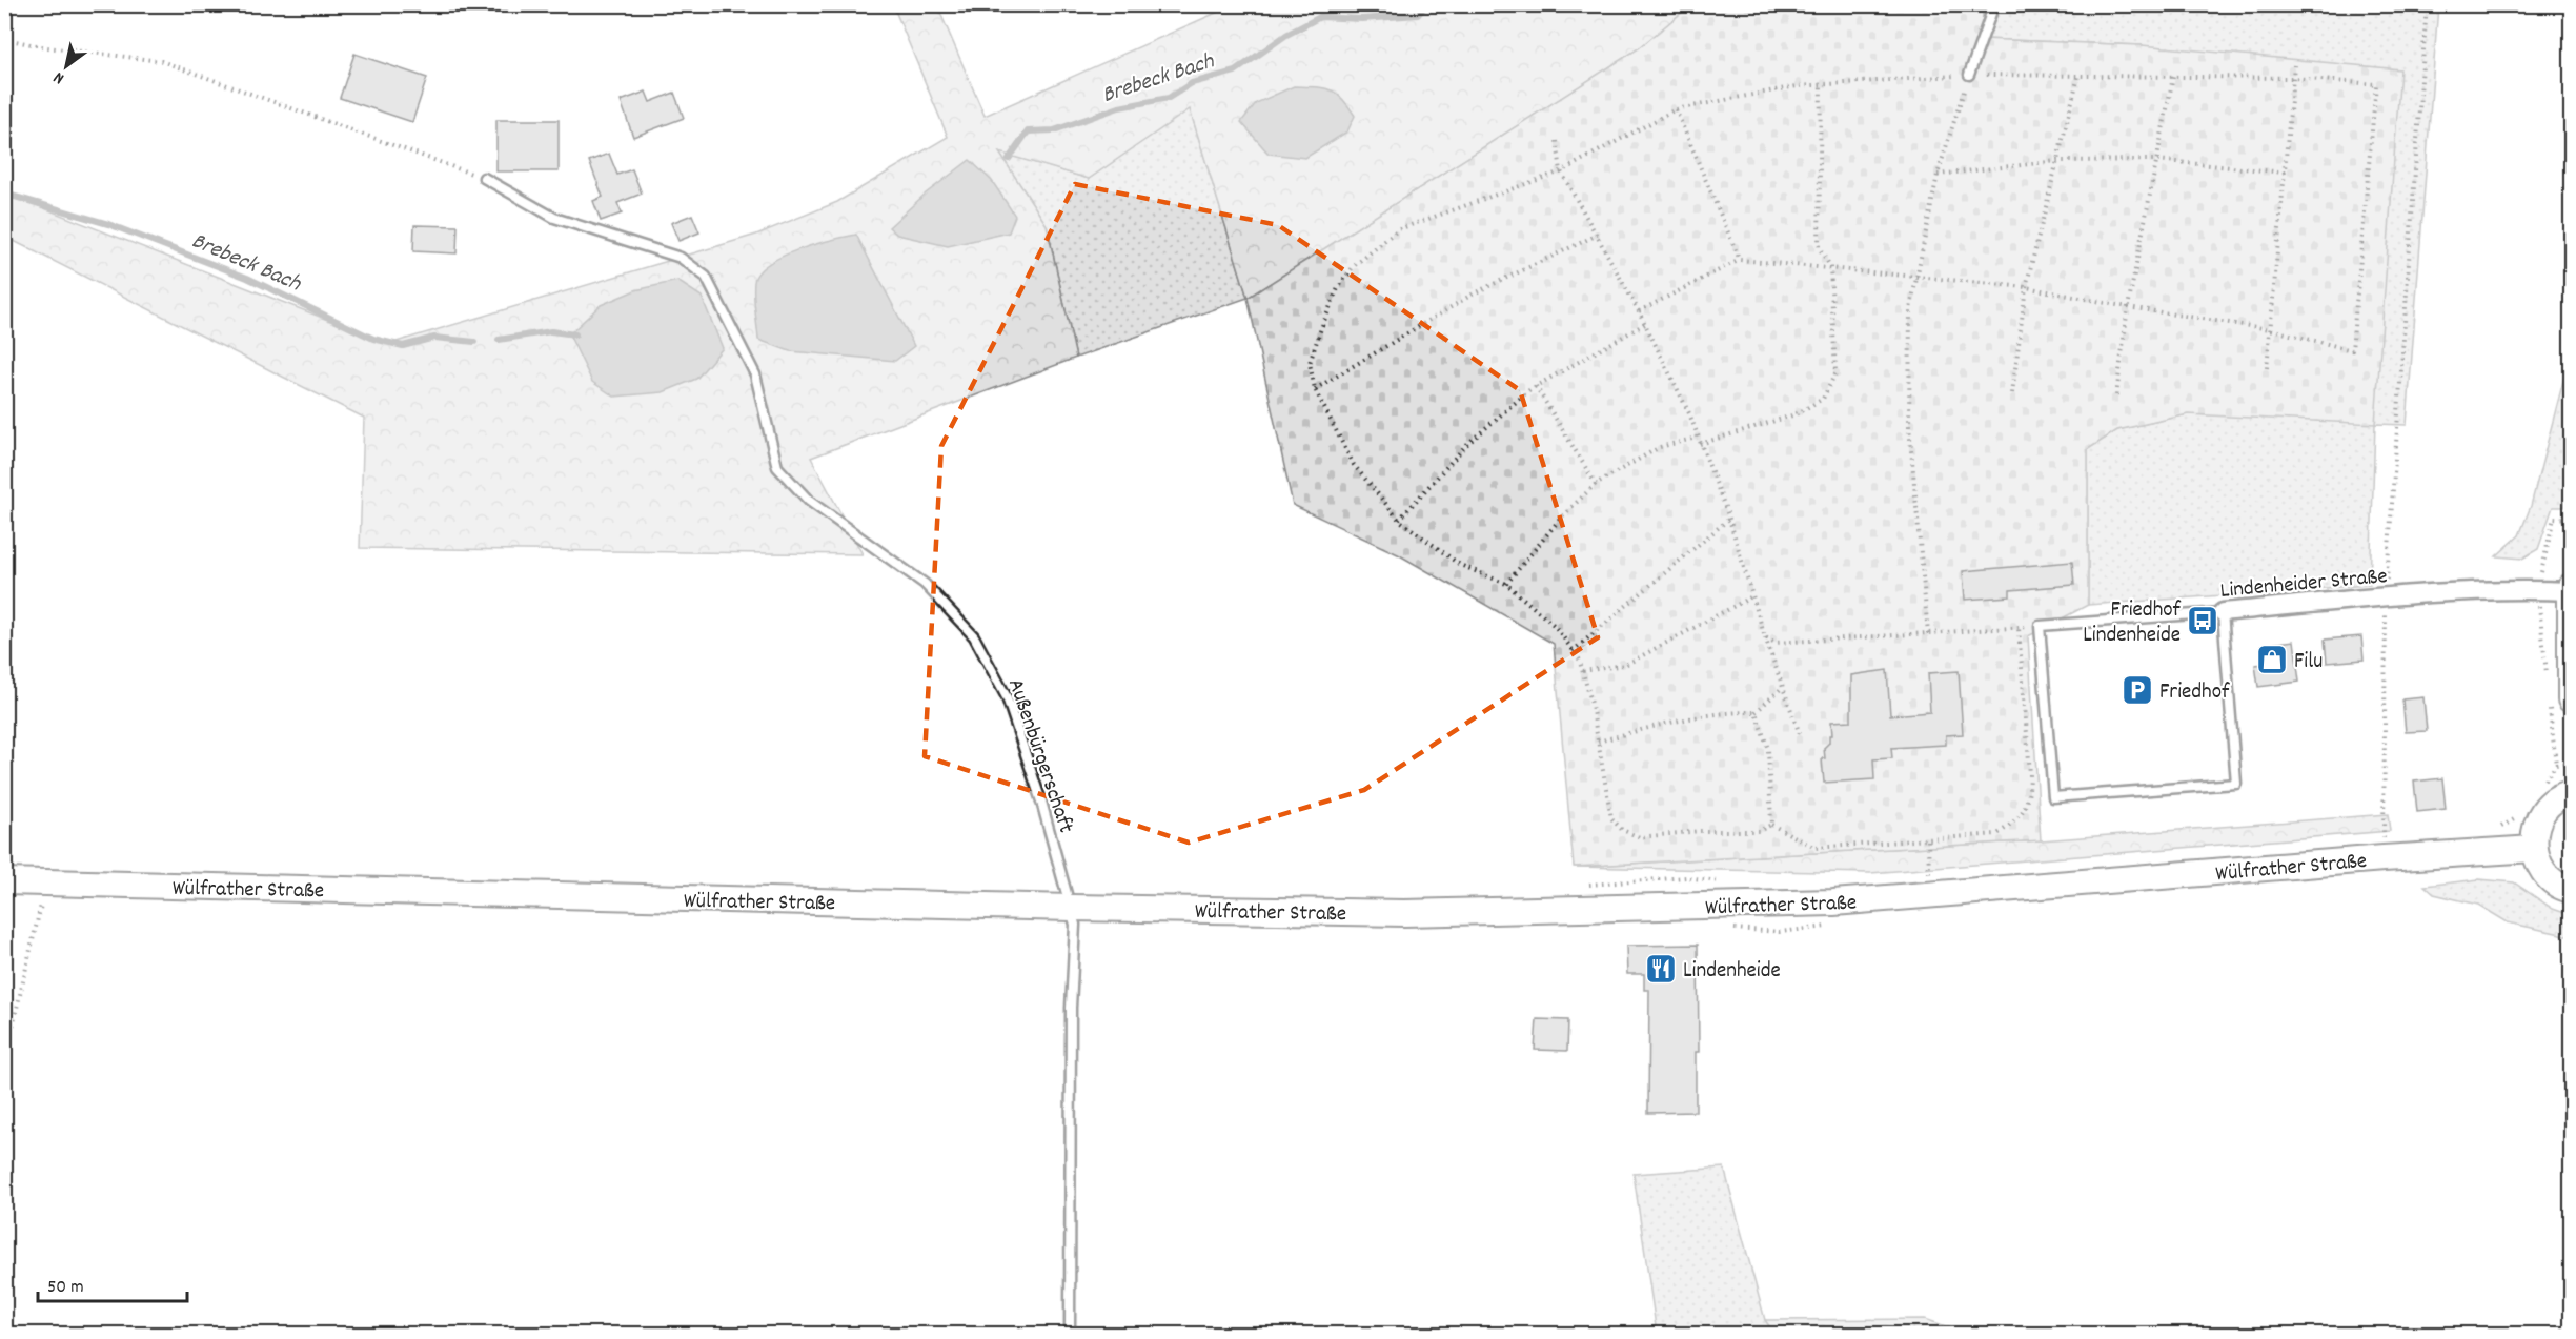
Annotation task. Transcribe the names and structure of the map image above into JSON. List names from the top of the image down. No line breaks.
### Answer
{"streets":{"main road":["Wülfrather Straße"],"street":["Lindenheider Straße"],"lane":["Außenbürgerschaft"]},"crossings":[["Außenbürgerschaft","Wülfrather Straße"]],"water":["Brebeck Bach"],"places":{"bus stop":["Friedhof Lindenheide"],"shop":["Filu"],"parking":["Friedhof"],"restaurant":["Lindenheide"]},"scale_bar":"50 m","north":"bottom left"}
